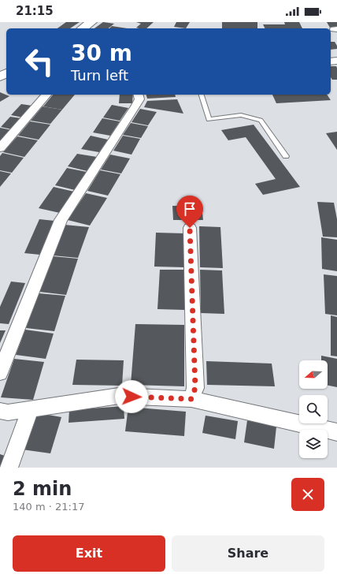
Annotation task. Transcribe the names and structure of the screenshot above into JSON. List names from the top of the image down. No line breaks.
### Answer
{"north":"left","page":{"status":"21:15","turn":["30 m","Turn left"],"heading":["2 min","140 m · 21:17"],"buttons":["Exit","Share"]}}
